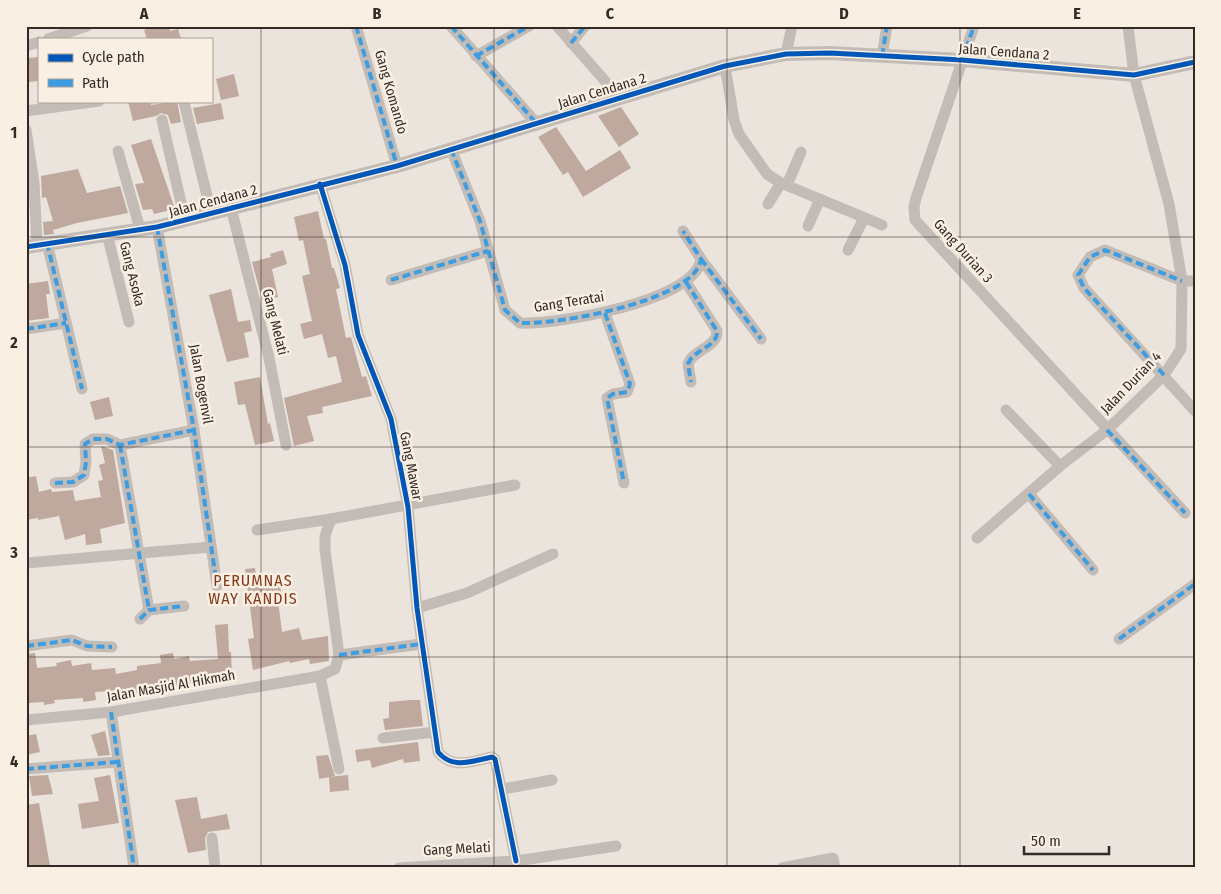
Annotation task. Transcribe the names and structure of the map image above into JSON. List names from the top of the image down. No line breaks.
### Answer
{"streets":{"street":["Jalan Cendana 2","Gang Komando","Gang Durian 3","Gang Asoka","Gang Teratai","Gang Melati","Jalan Durian 4","Jalan Bogenvil","Gang Mawar","Jalan Masjid Al Hikmah"]},"crossings":[["Jalan Cendana 2","Gang Komando"],["Jalan Cendana 2","Gang Durian 3"],["Jalan Cendana 2","Gang Asoka"],["Jalan Cendana 2","Gang Teratai"],["Jalan Cendana 2","Gang Melati"],["Jalan Cendana 2","Jalan Durian 4"],["Jalan Cendana 2","Jalan Bogenvil"],["Jalan Cendana 2","Gang Mawar"],["Gang Durian 3","Jalan Durian 4"]],"districts":["PERUMNAS WAY KANDIS"],"legend":["Cycle path","Path"],"scale_bar":"50 m","grid":{"columns":["A","B","C","D","E"],"rows":["1","2","3","4"]}}
